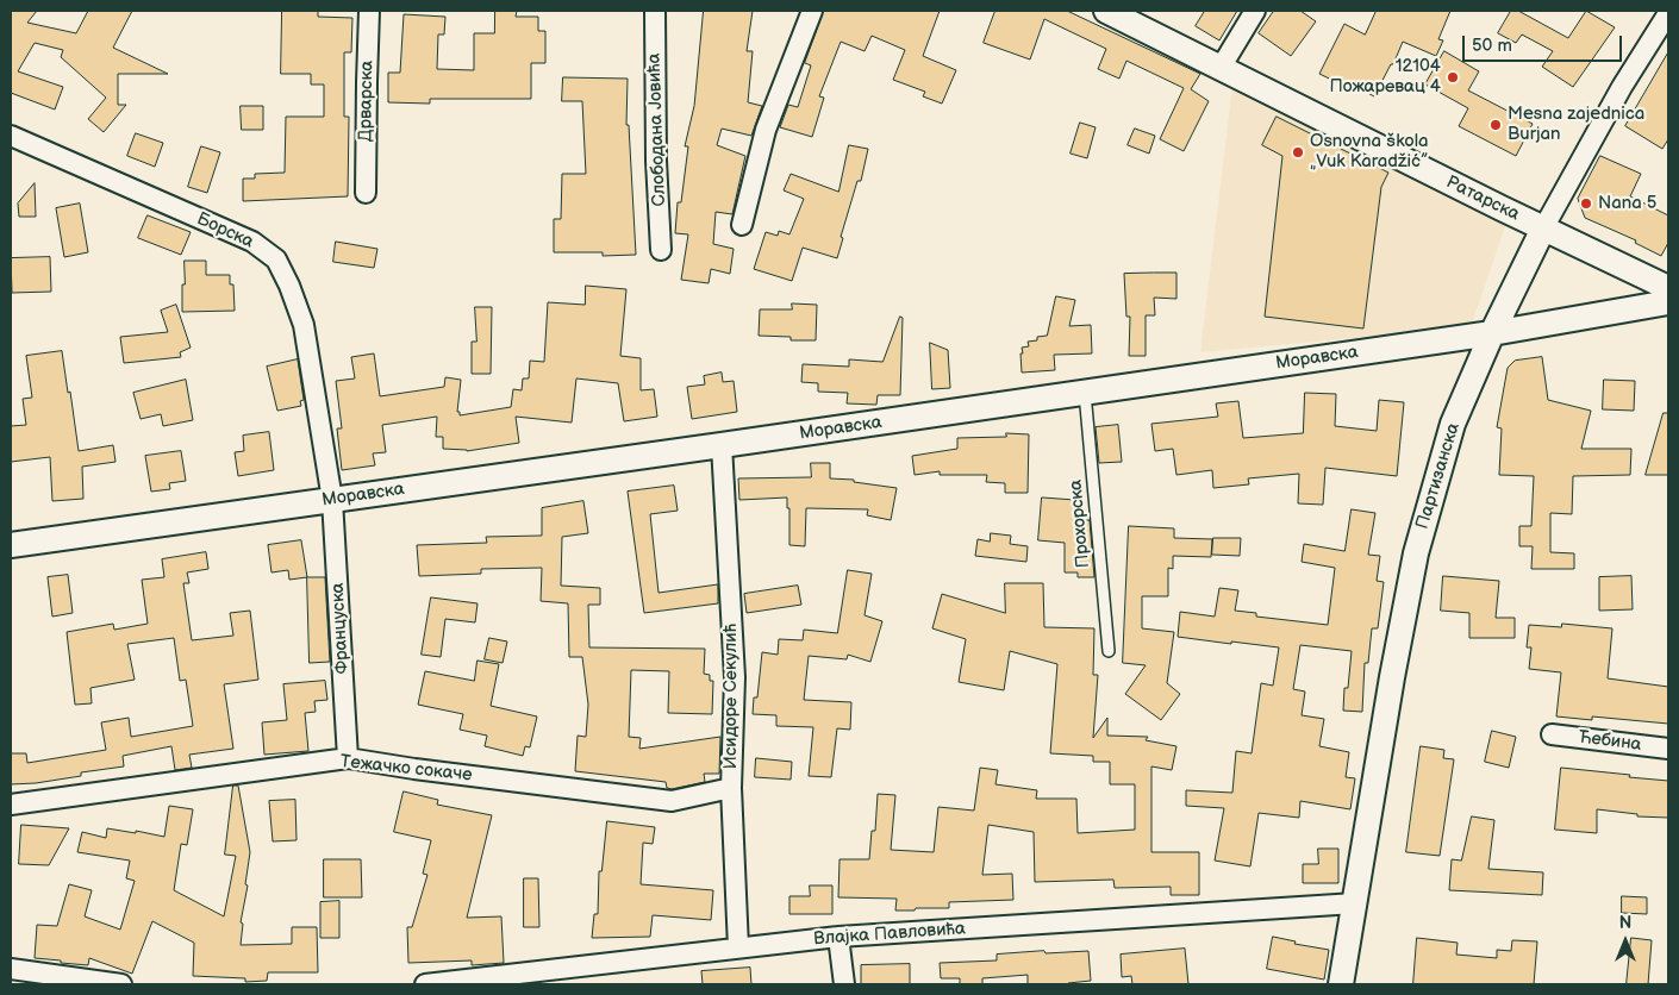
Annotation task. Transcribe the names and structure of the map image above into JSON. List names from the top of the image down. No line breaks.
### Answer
{"streets":{"street":["Дрварска","Слободана Јовића","Ратарска","Борска","Моравска","Партизанска","Француска","Исидоре Секулић","Ћебина","Тежачко сокаче","Влајка Павловића"],"lane":["Прохорска"]},"crossings":[["Ратарска","Партизанска"],["Борска","Моравска"],["Борска","Француска"],["Моравска","Партизанска"],["Моравска","Прохорска"],["Моравска","Француска"],["Моравска","Исидоре Секулић"],["Партизанска","Влајка Павловића"],["Француска","Тежачко сокаче"],["Исидоре Секулић","Тежачко сокаче"],["Исидоре Секулић","Влајка Павловића"]],"places":["12104 Пожаревац 4","Mesna zajednica Burjan","Osnovna škola „Vuk Karadžić”","Nana 5"],"scale_bar":"50 m","north":"top"}
